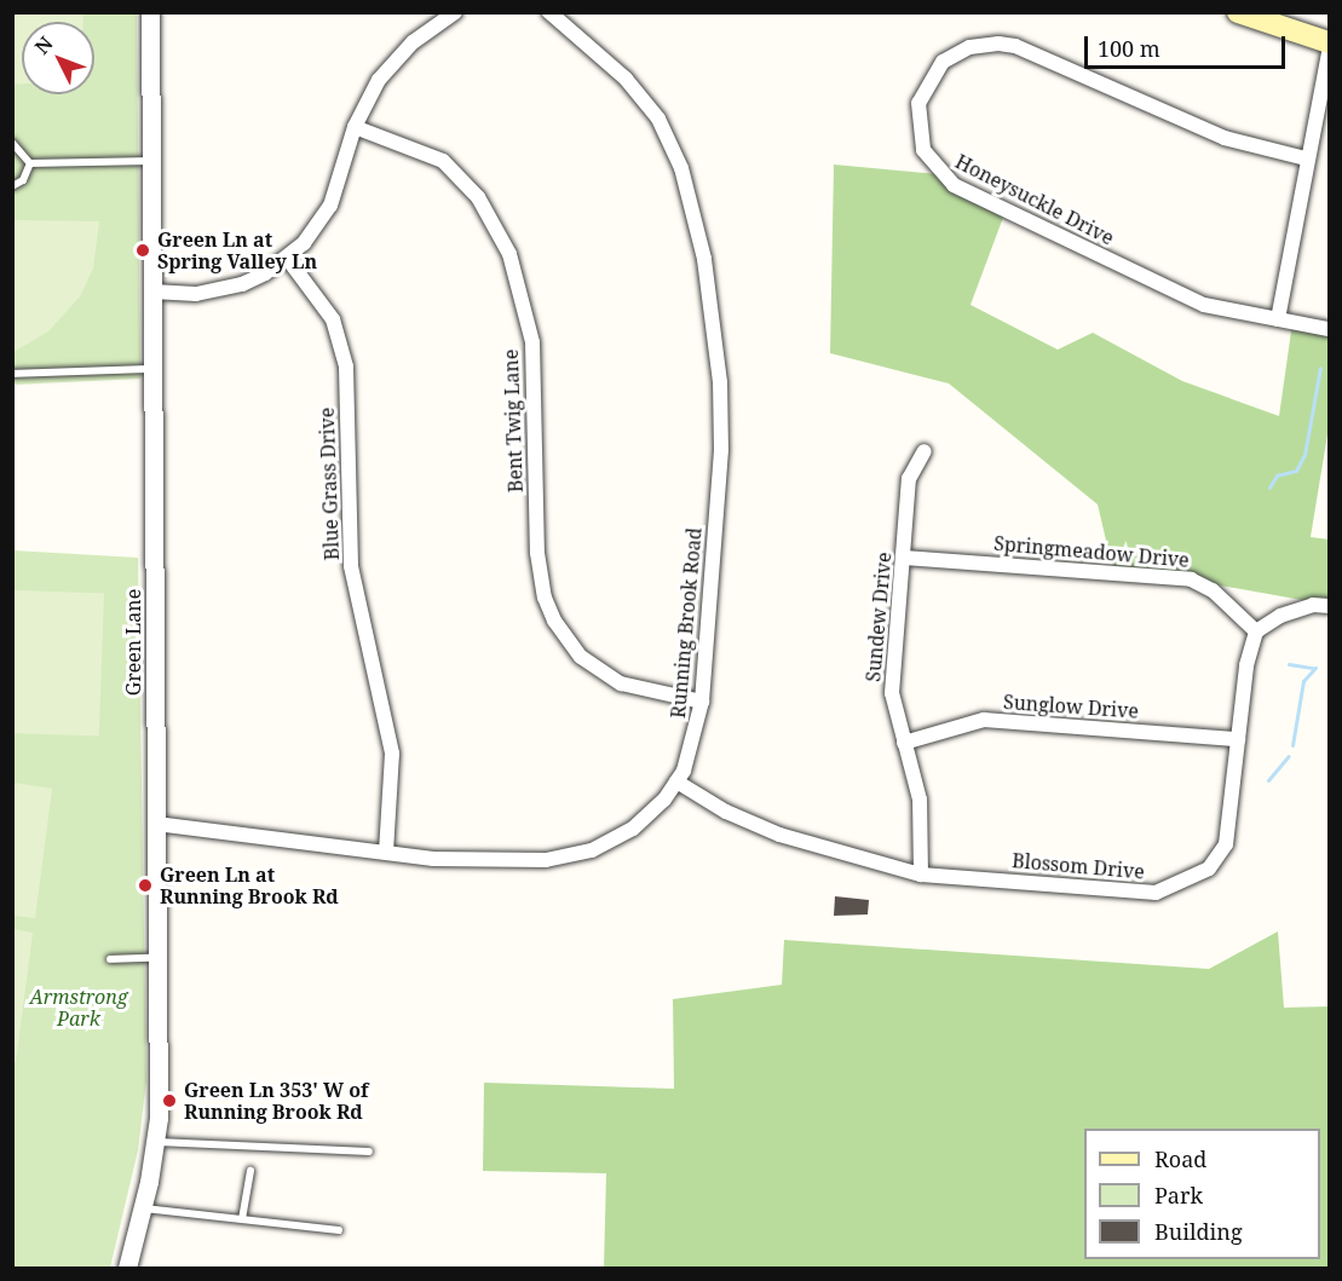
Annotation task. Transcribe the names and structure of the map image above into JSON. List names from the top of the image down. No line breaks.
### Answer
{"streets":{"street":["Honeysuckle Drive","Bent Twig Lane","Blue Grass Drive","Springmeadow Drive","Sundew Drive","Running Brook Road","Green Lane","Sunglow Drive","Blossom Drive"]},"crossings":[["Bent Twig Lane","Running Brook Road"],["Blue Grass Drive","Running Brook Road"],["Springmeadow Drive","Sundew Drive"],["Springmeadow Drive","Blossom Drive"],["Sundew Drive","Sunglow Drive"],["Sundew Drive","Blossom Drive"],["Running Brook Road","Green Lane"],["Running Brook Road","Blossom Drive"],["Sunglow Drive","Blossom Drive"]],"parks":["Armstrong Park"],"places":["Green Ln at Spring Valley Ln","Green Ln at Running Brook Rd","Green Ln 353' W of Running Brook Rd"],"legend":["Road","Park","Building"],"scale_bar":"100 m","north":"top left"}
